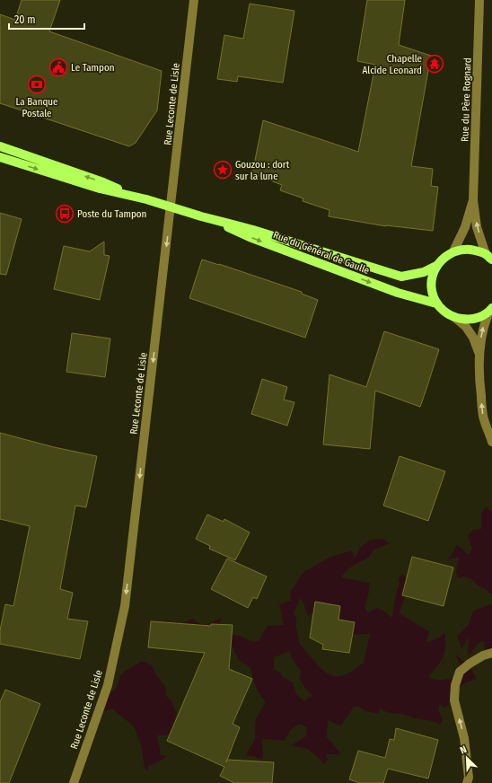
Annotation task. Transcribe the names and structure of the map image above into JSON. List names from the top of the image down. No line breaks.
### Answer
{"streets":{"main road":["Rue du Général de Gaulle"],"street":["Rue du Père Rognard","Rue Leconte de Lisle"]},"crossings":[["Rue du Père Rognard","Rue du Général de Gaulle"],["Rue Leconte de Lisle","Rue du Général de Gaulle"]],"one_way":["Rue Leconte de Lisle"],"places":{"temple":["Chapelle Alcide Leonard"],"public building":["Le Tampon"],"bank":["La Banque Postale"],"place":["Gouzou : dort sur la lune"],"bus stop":["Poste du Tampon"]},"scale_bar":"20 m","north":"top left"}
